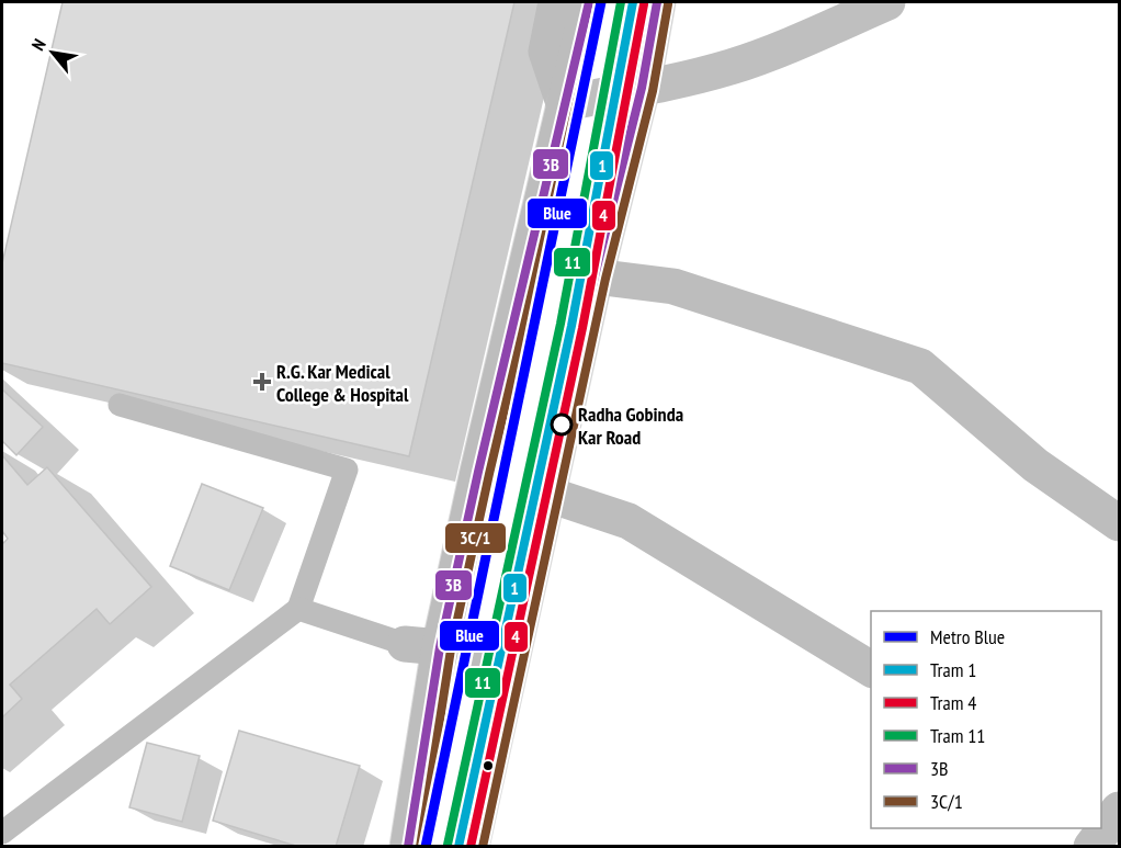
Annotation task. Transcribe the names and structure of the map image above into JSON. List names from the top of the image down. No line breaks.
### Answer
{"places":{"health":["R.G. Kar Medical College & Hospital"],"other":["Radha Gobinda Kar Road"]},"lines":["metro line Blue","tram line 1","tram line 11","transit line 3B","tram line 4","transit line 3C/1"],"legend":["Metro Blue","Tram 1","Tram 4","Tram 11","3B","3C/1"],"north":"top left"}
